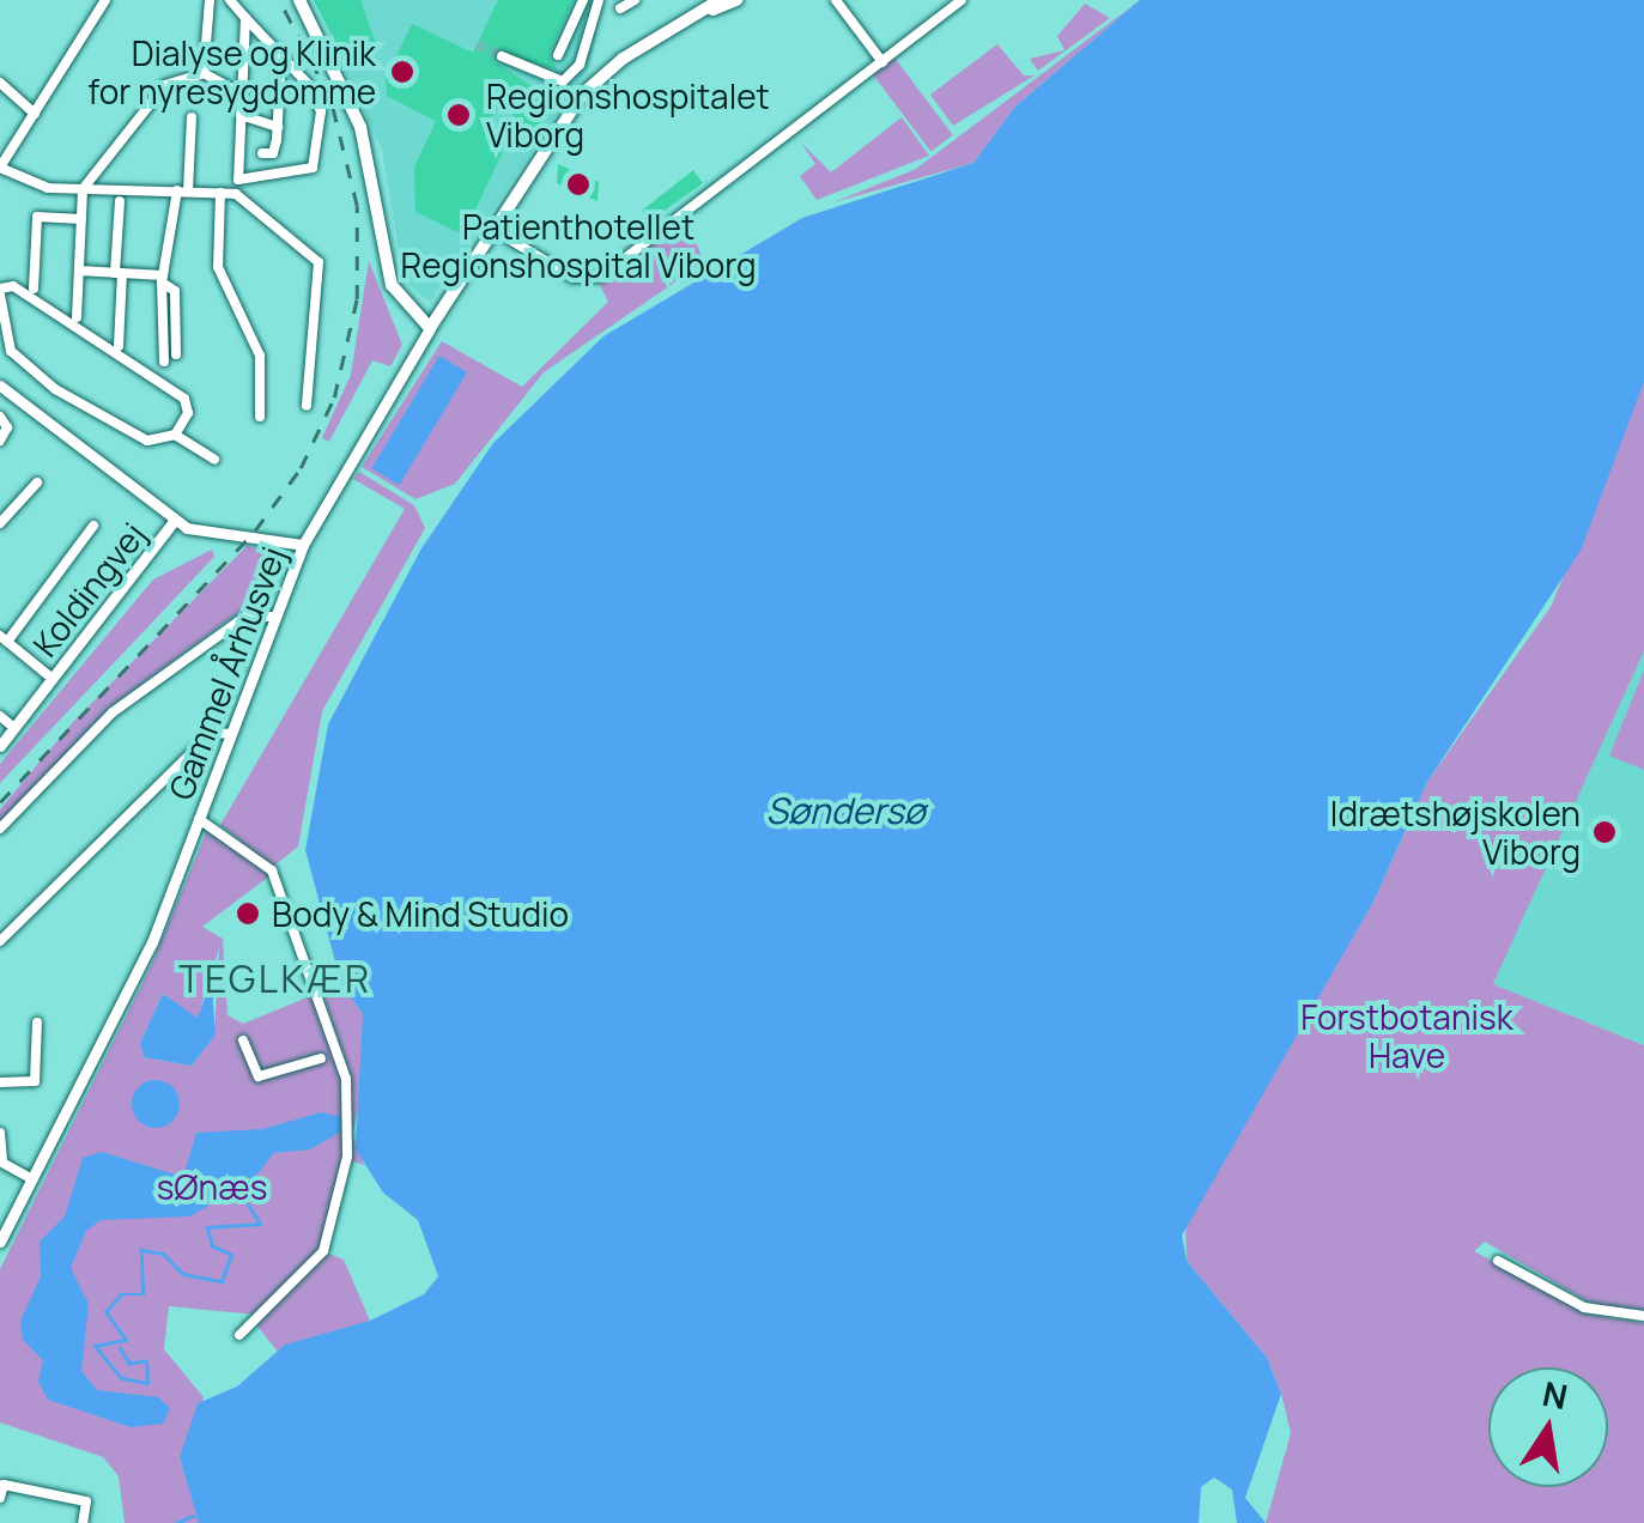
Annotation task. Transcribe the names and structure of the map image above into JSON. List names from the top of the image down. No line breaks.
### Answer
{"streets":{"main road":["Gammel Århusvej"],"street":["Koldingvej"]},"districts":["TEGLKÆR"],"water":["Søndersø"],"parks":["Forstbotanisk Have","sØnæs"],"places":["Dialyse og Klinik for nyresygdomme","Regionshospitalet Viborg","Patienthotellet Regionshospital Viborg","Idrætshøjskolen Viborg","Body & Mind Studio"],"north":"top"}
